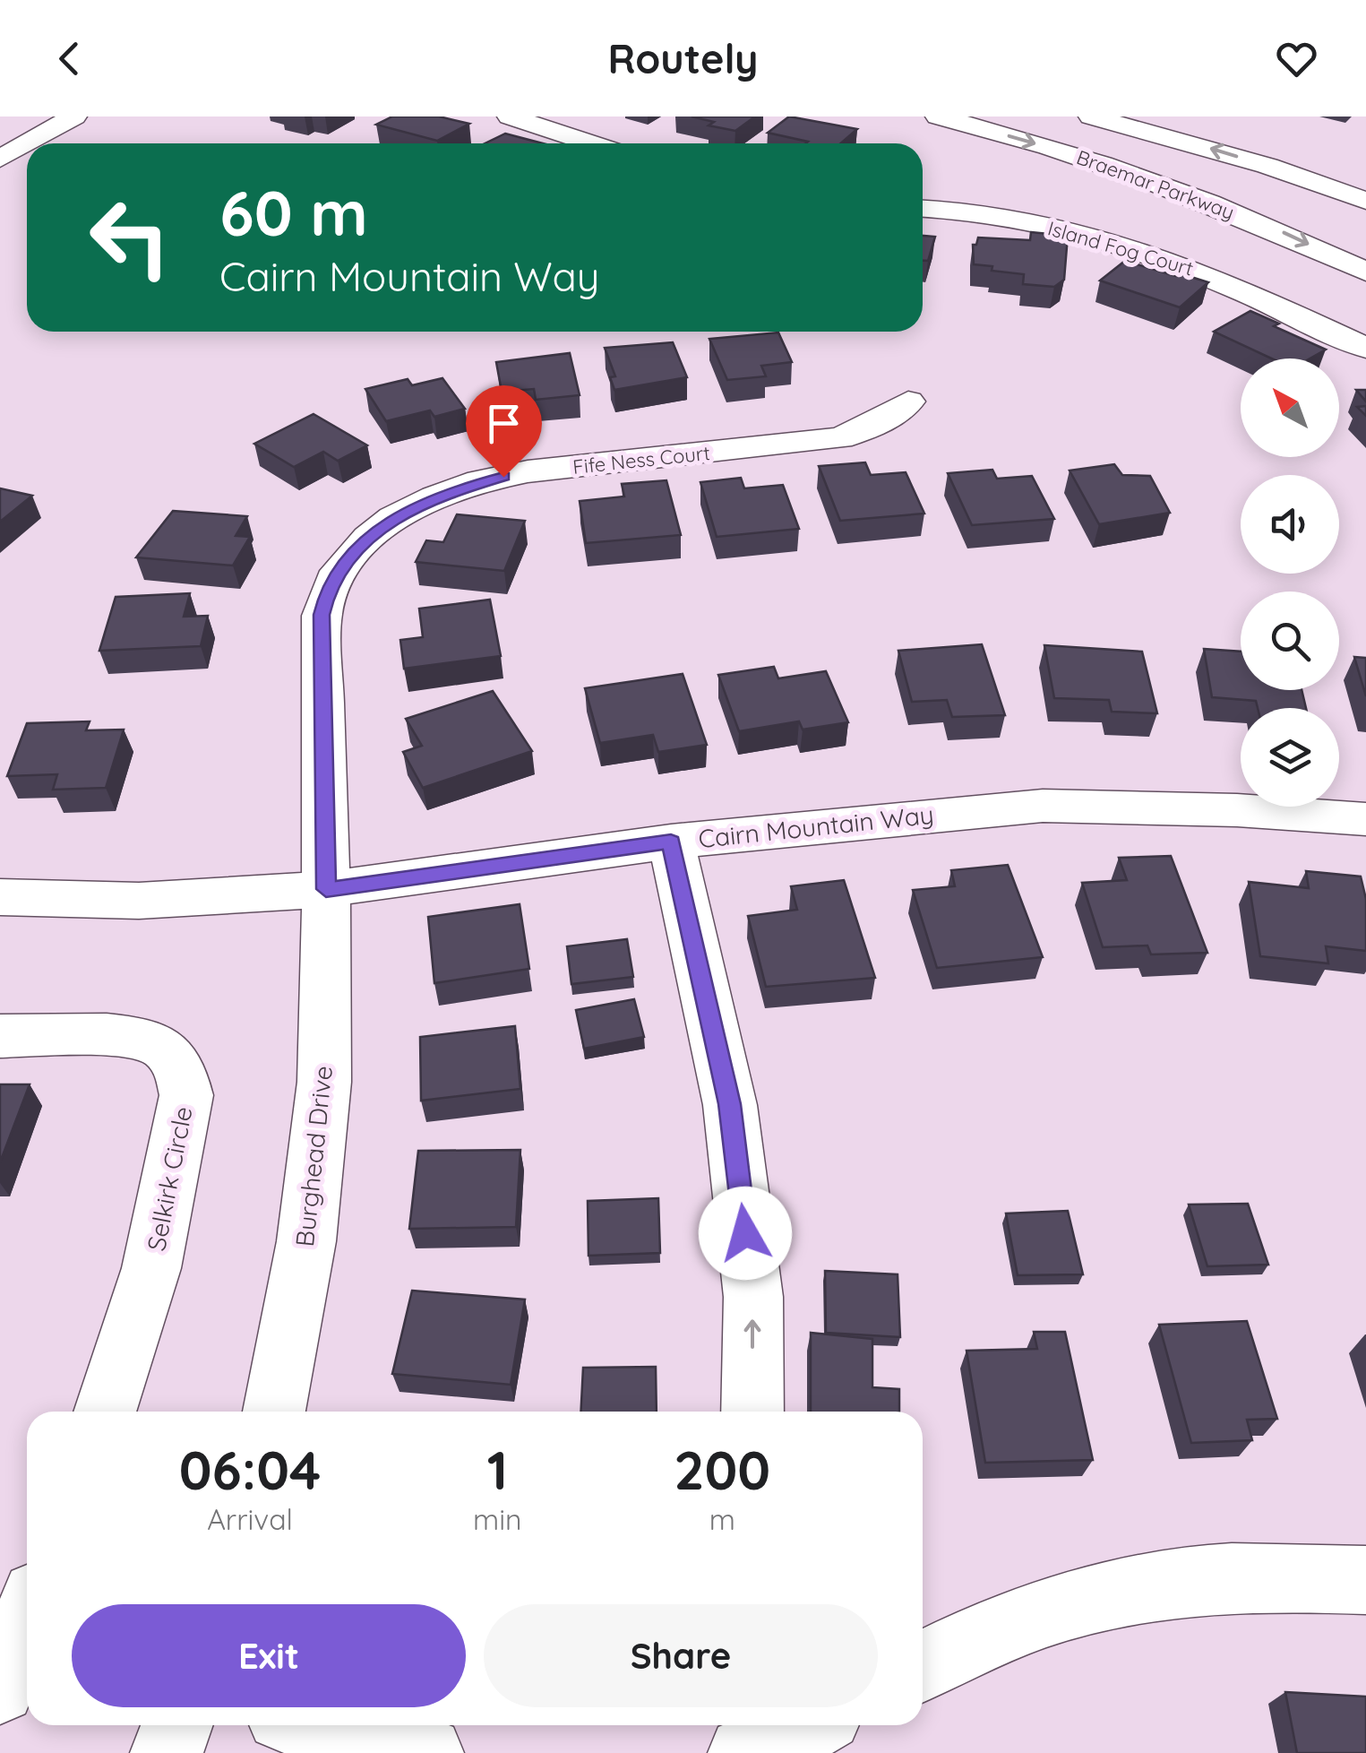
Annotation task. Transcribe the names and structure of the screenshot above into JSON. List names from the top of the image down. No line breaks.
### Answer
{"streets":{"street":["Braemar Parkway","Island Fog Court","Fife Ness Court","Cairn Mountain Way","Burghead Drive","Selkirk Circle"]},"crossings":[["Fife Ness Court","Cairn Mountain Way"],["Fife Ness Court","Burghead Drive"],["Cairn Mountain Way","Burghead Drive"]],"north":"top left","page":{"header":"Routely","turn":["60 m","Cairn Mountain Way"],"eta":["06:04","Arrival","1","min","200","m"],"buttons":["Exit","Share"]}}
